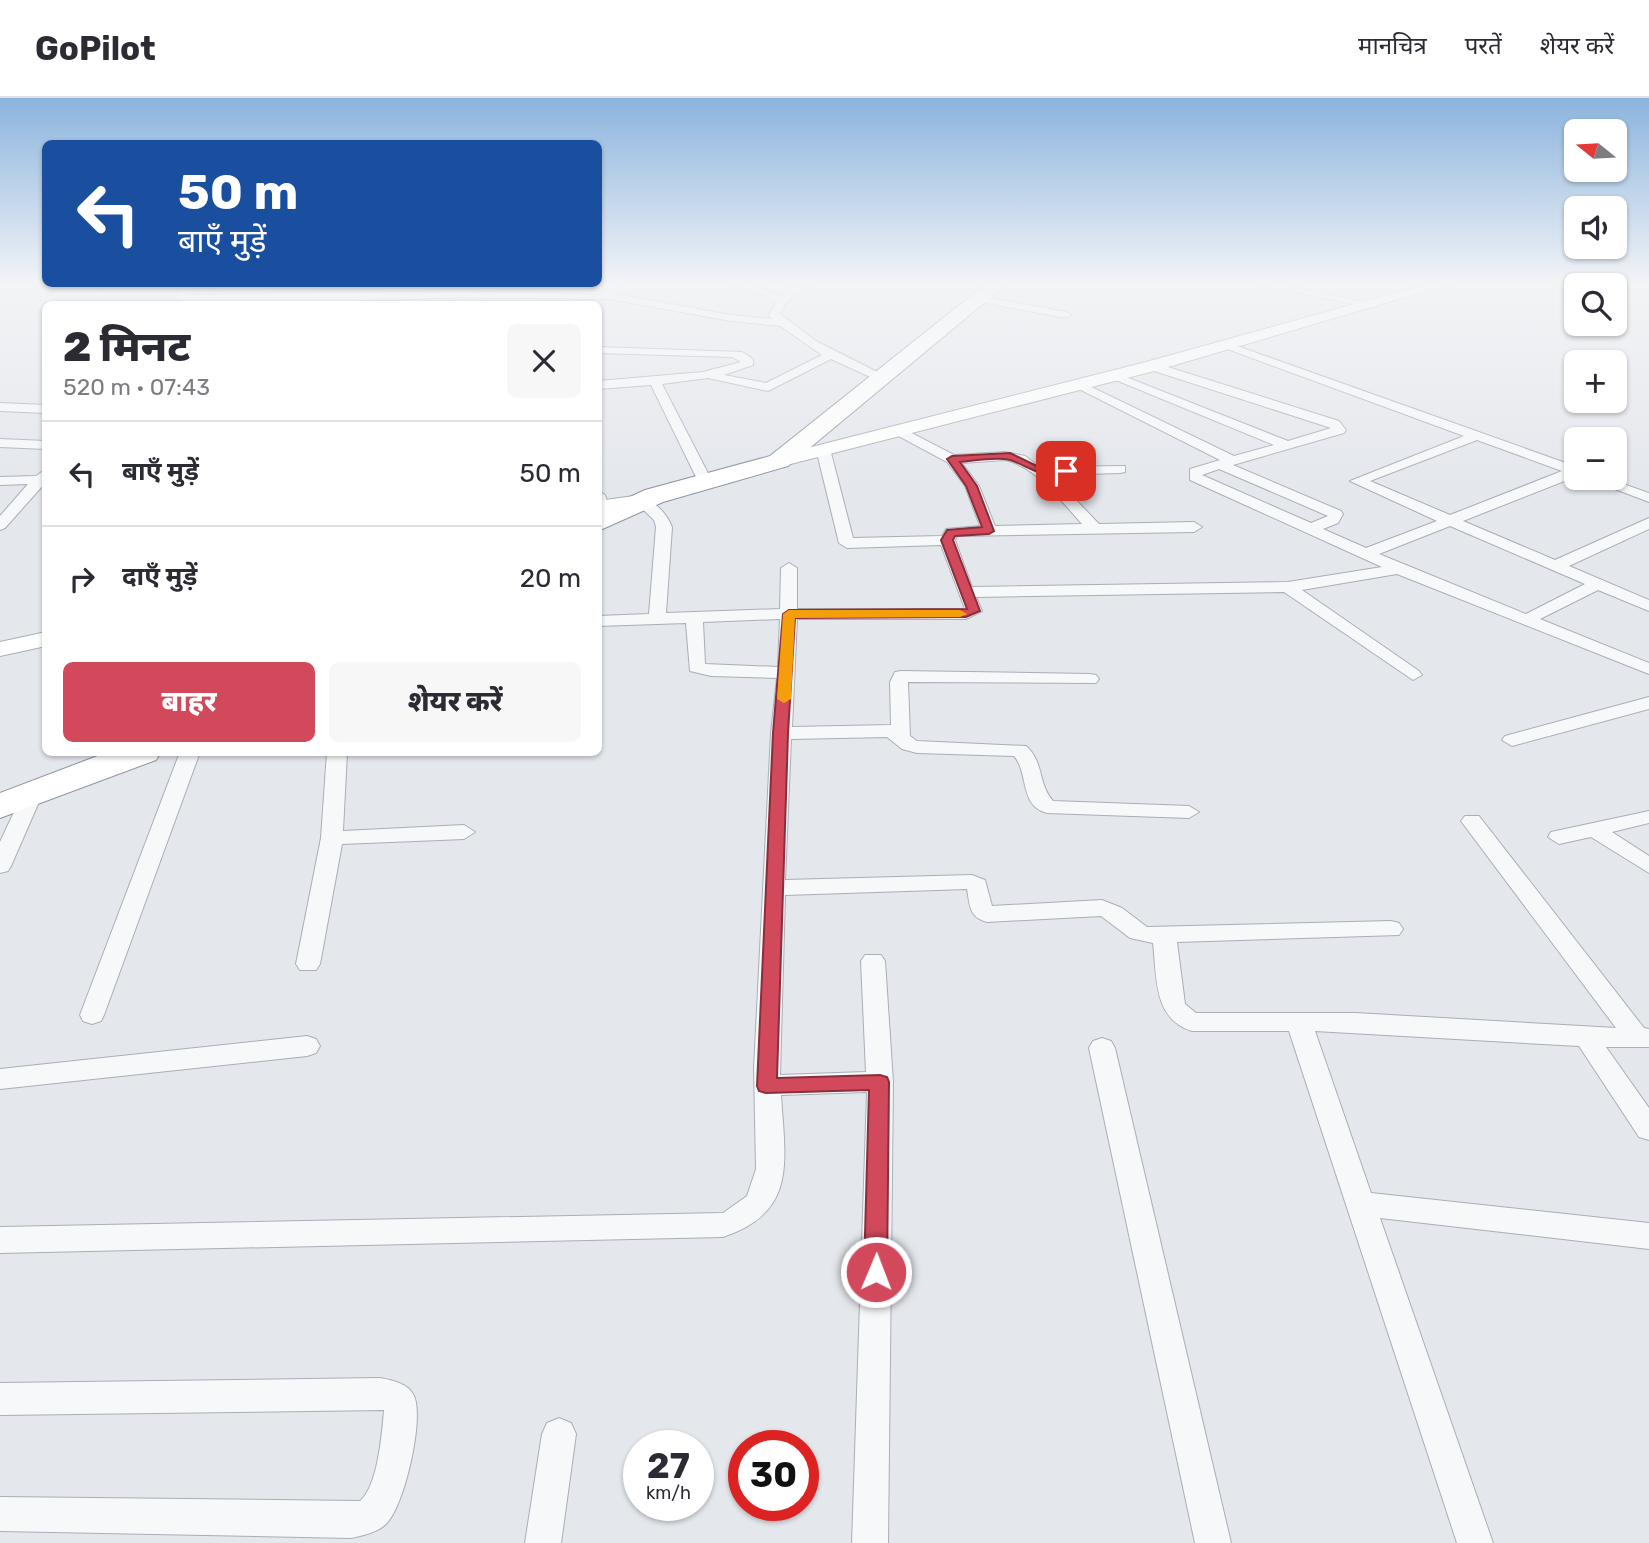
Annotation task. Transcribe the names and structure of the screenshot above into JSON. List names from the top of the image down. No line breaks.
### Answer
{"north":"left","page":{"header":"GoPilot","nav":["मानचित्र","परतें","शेयर करें"],"map_buttons":["+","−"],"turn":["50 m","बाएँ मुड़ें"],"heading":["2 मिनट","520 m · 07:43"],"list":[{"name":"बाएँ मुड़ें","value":"50 m"},{"name":"दाएँ मुड़ें","value":"20 m"}],"buttons":["बाहर","शेयर करें"],"speed":"27 km/h","limit":"30"}}
